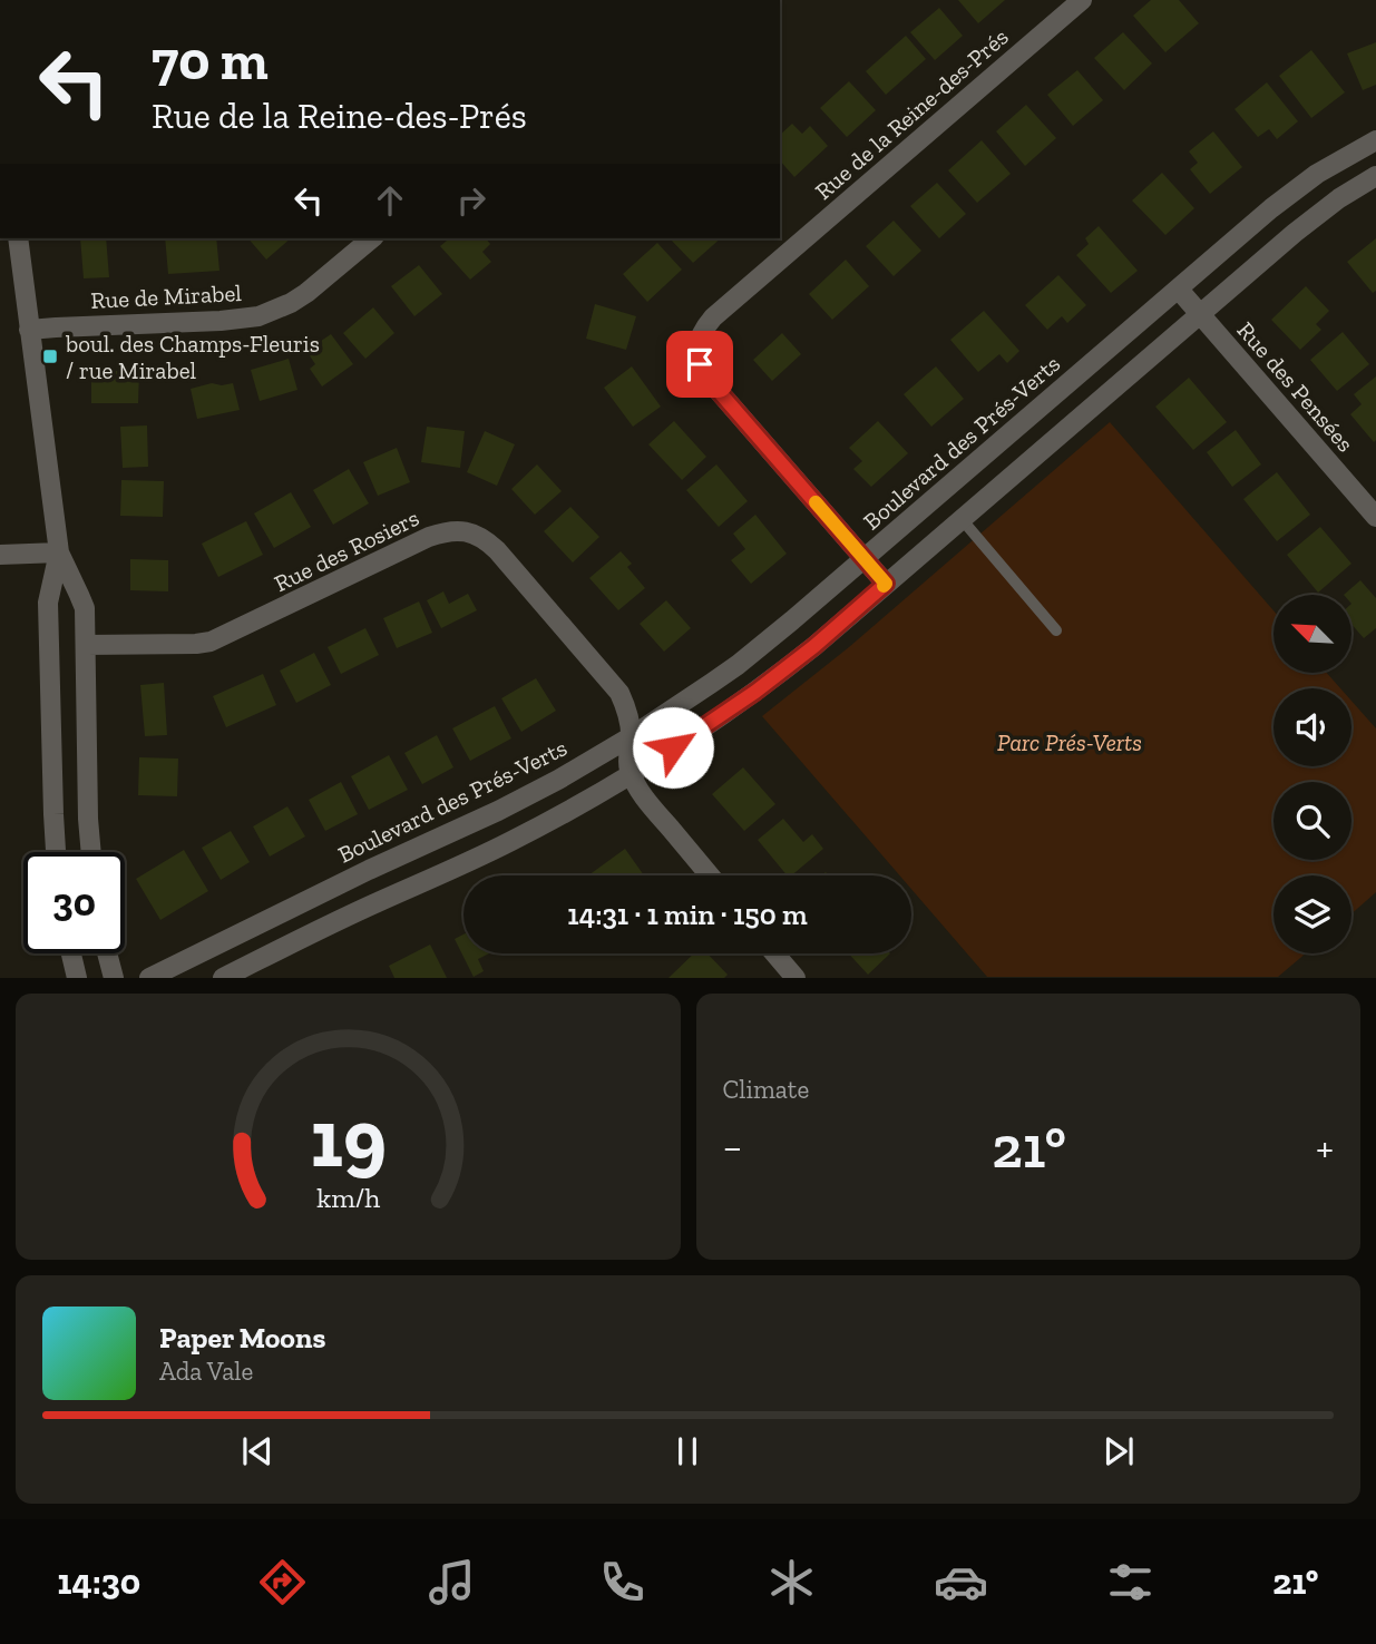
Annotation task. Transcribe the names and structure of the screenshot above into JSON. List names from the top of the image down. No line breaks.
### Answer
{"streets":{"street":["Rue de la Reine-des-Prés","Rue de Mirabel","Rue des Pensées","Boulevard des Prés-Verts","Rue des Rosiers"]},"crossings":[["Rue de la Reine-des-Prés","Boulevard des Prés-Verts"],["Rue des Pensées","Boulevard des Prés-Verts"],["Boulevard des Prés-Verts","Rue des Rosiers"]],"parks":["Parc Prés-Verts"],"places":{"transit":["boul. des Champs-Fleuris / rue Mirabel"]},"north":"top left","page":{"turn":["70 m","Rue de la Reine-des-Prés"],"limit":"30","trip":"14:31 · 1 min · 150 m","tile":"Climate","heat":["−","21°","+"],"song":["Paper Moons","Ada Vale"],"tabs":["14:30","21°"],"gauge":["19","km/h"]}}
